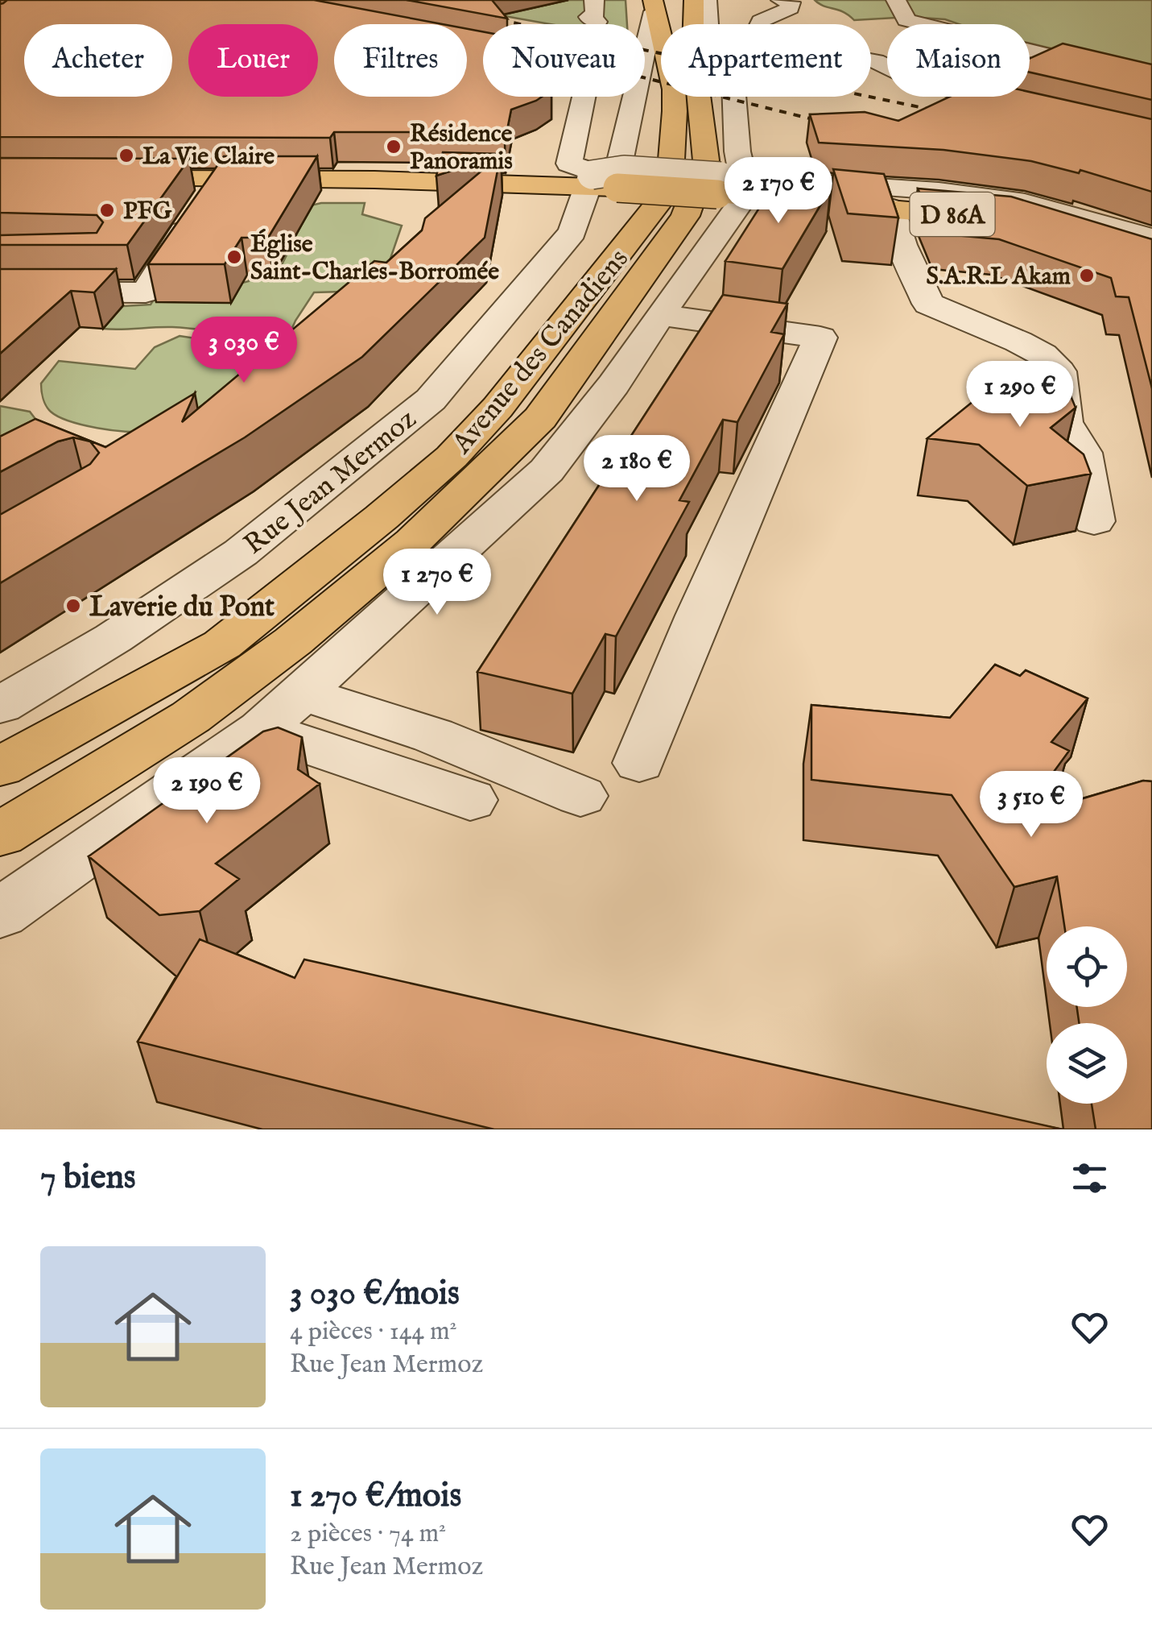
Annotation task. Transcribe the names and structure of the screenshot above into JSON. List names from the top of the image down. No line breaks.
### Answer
{"streets":{"main road":["D 86A","Avenue des Canadiens"],"street":["Rue Jean Mermoz"]},"crossings":[["D 86A","Rue Jean Mermoz"]],"places":["Résidence Panoramis","La Vie Claire","PFG","Église Saint-Charles-Borromée","S.A.R.L Akam","Laverie du Pont"],"page":{"chip":["Acheter","Louer","Filtres","Nouveau","Appartement","Maison"],"price":["2 170 €","3 030 €","1 290 €","2 180 €","1 270 €","2 190 €","3 510 €"],"heading":"7 biens","list":[{"name":"3 030 €/mois","note":"4 pièces · 144 m² · Rue Jean Mermoz"},{"name":"1 270 €/mois","note":"2 pièces · 74 m² · Rue Jean Mermoz"}]}}
